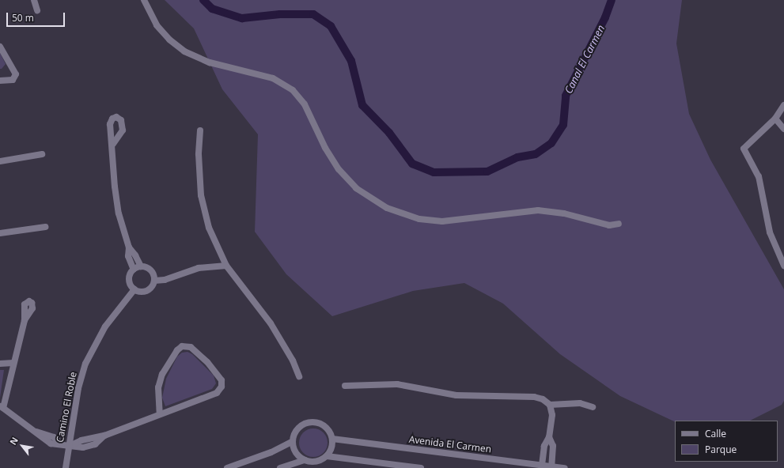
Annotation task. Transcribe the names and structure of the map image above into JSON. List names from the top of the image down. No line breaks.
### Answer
{"streets":{"street":["Camino El Roble","Avenida El Carmen"]},"water":["Canal El Carmen"],"legend":["Calle","Parque"],"scale_bar":"50 m","north":"top left"}
